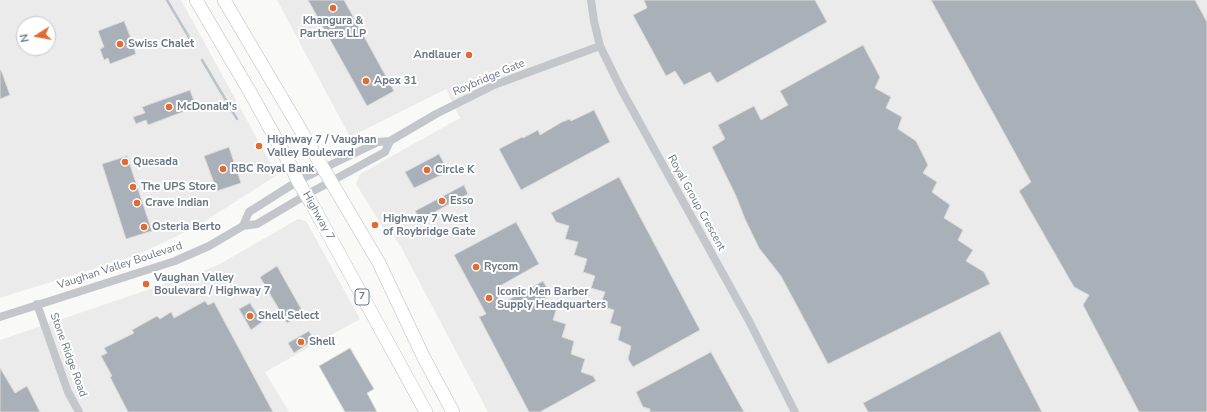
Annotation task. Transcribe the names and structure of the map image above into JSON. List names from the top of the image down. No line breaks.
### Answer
{"streets":{"main road":["Highway 7","7"],"street":["Roybridge Gate","Royal Group Crescent","Vaughan Valley Boulevard","Stone Ridge Road"]},"crossings":[["Roybridge Gate","Royal Group Crescent"],["Roybridge Gate","Highway 7"],["Roybridge Gate","Vaughan Valley Boulevard"],["Highway 7","Vaughan Valley Boulevard"],["Vaughan Valley Boulevard","Stone Ridge Road"]],"places":["Khangura & Partners LLP","Swiss Chalet","Andlauer","Apex 31","McDonald's","Highway 7 / Vaughan Valley Boulevard","Quesada","RBC Royal Bank","Circle K","The UPS Store","Esso","Crave Indian","Highway 7 West of Roybridge Gate","Osteria Berto","Rycom","Vaughan Valley Boulevard / Highway 7","Iconic Men Barber Supply Headquarters","Shell Select","Shell"],"north":"left"}
